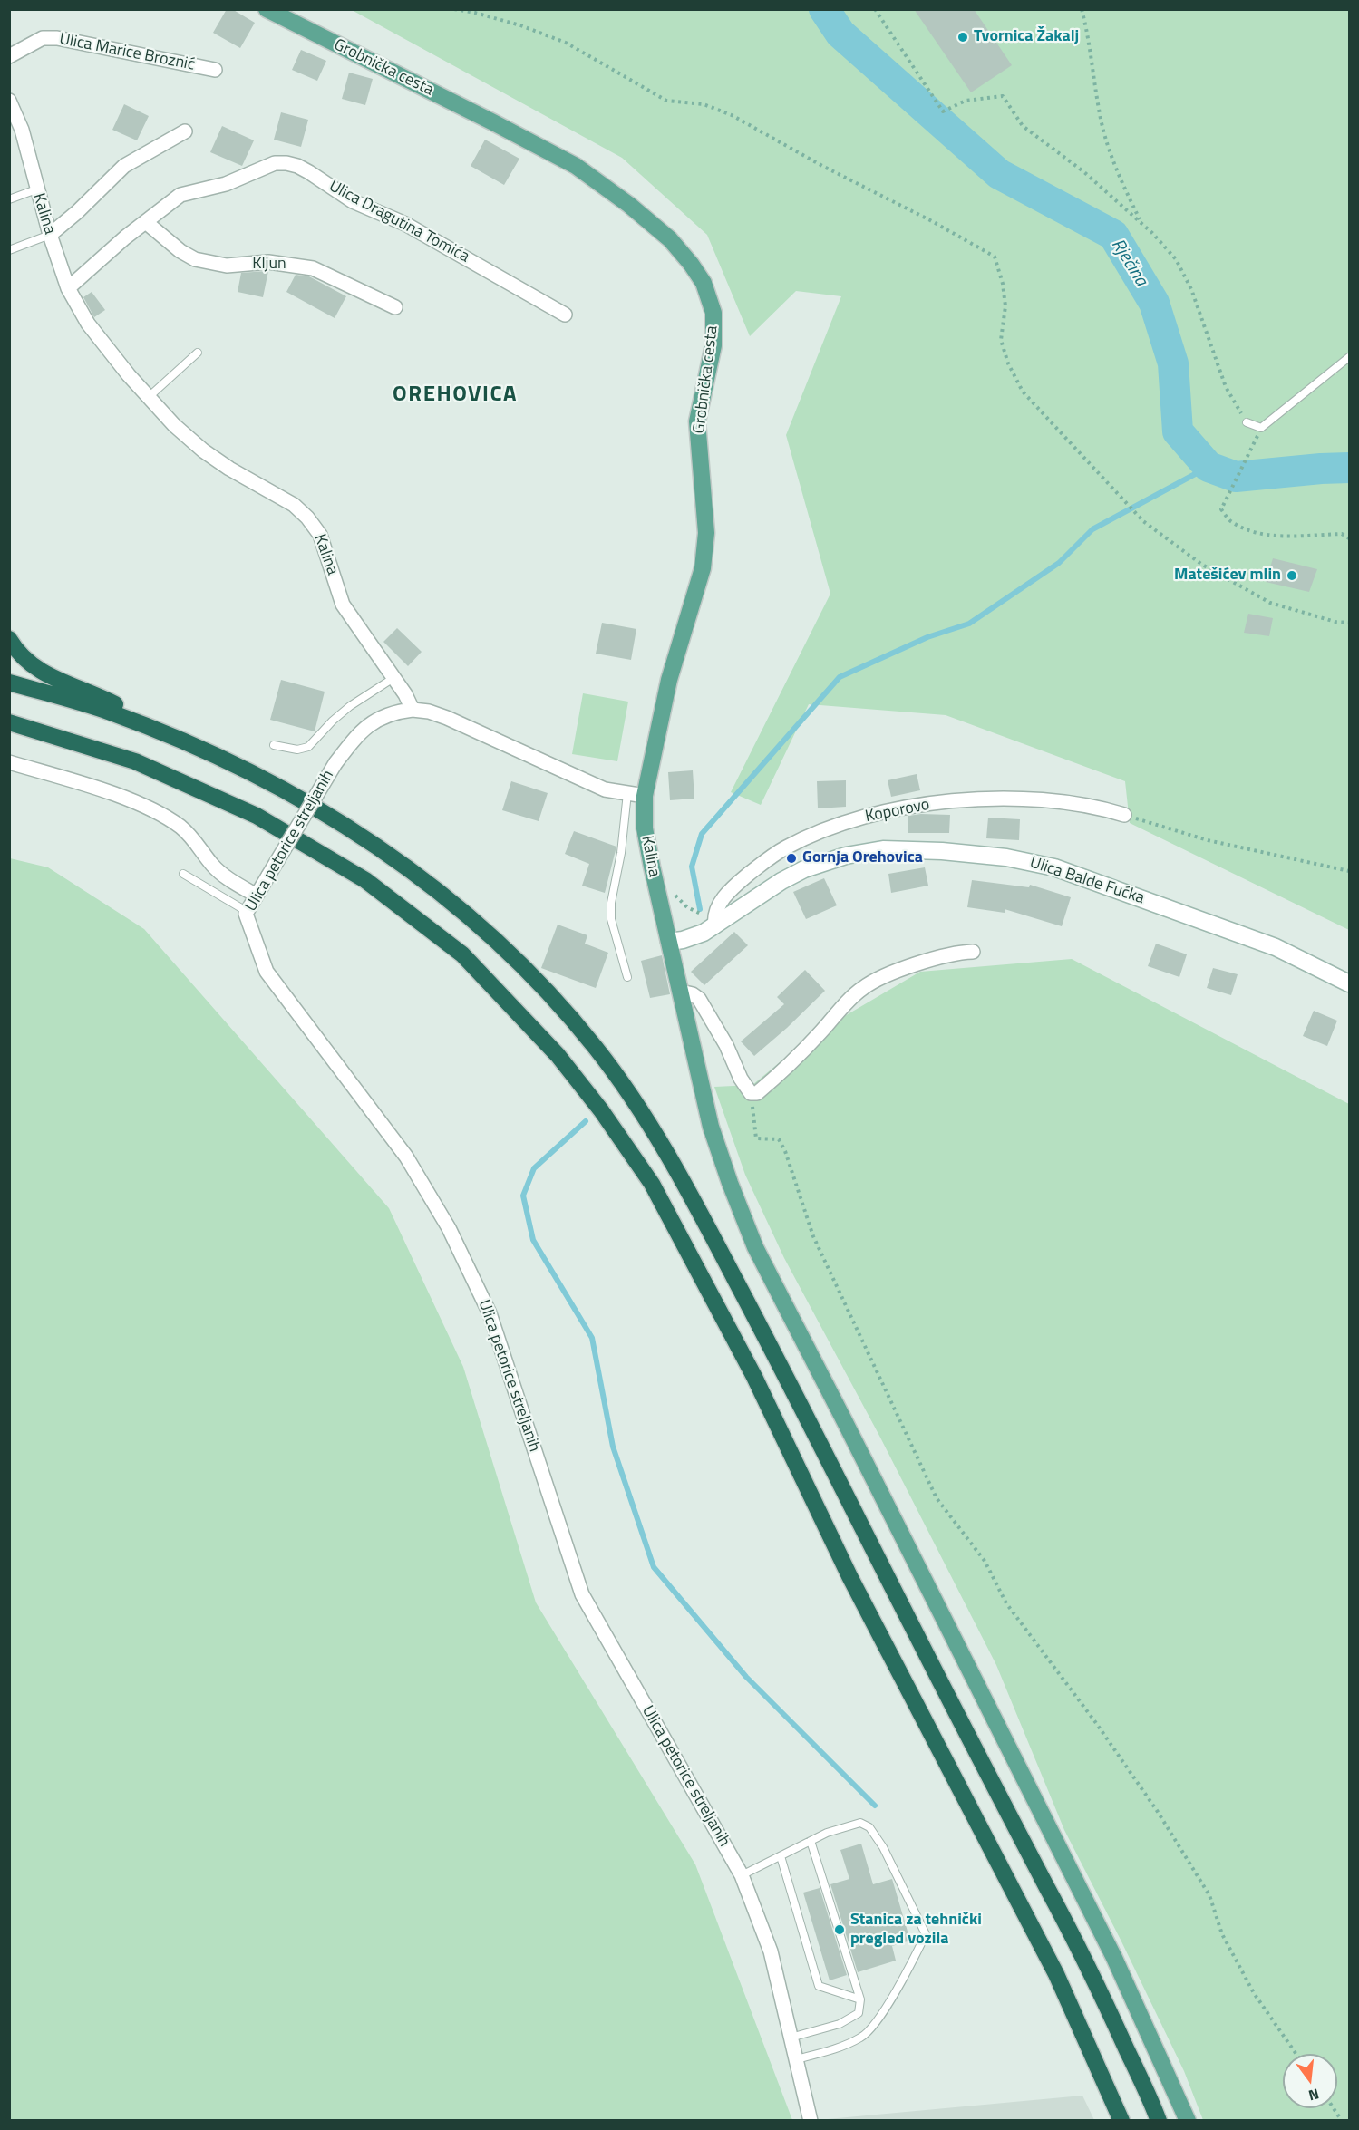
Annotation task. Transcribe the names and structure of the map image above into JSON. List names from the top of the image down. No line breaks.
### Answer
{"streets":{"main road":["Grobnička cesta","Kalina","Ulica Balde Fućka"],"street":["Ulica Marice Broznić","Ulica Dragutina Tomića","Kljun","Koporovo","Ulica petorice streljanih"]},"crossings":[["Grobnička cesta","Kalina"],["Kalina","Ulica Dragutina Tomića"],["Kalina","Ulica petorice streljanih"],["Kalina","Ulica Balde Fućka"],["Ulica Dragutina Tomića","Kljun"],["Koporovo","Ulica Balde Fućka"]],"districts":["OREHOVICA"],"water":["Rječina"],"places":["Tvornica Žakalj","Matešićev mlin","Gornja Orehovica","Stanica za tehnički pregled vozila"],"north":"bottom"}
